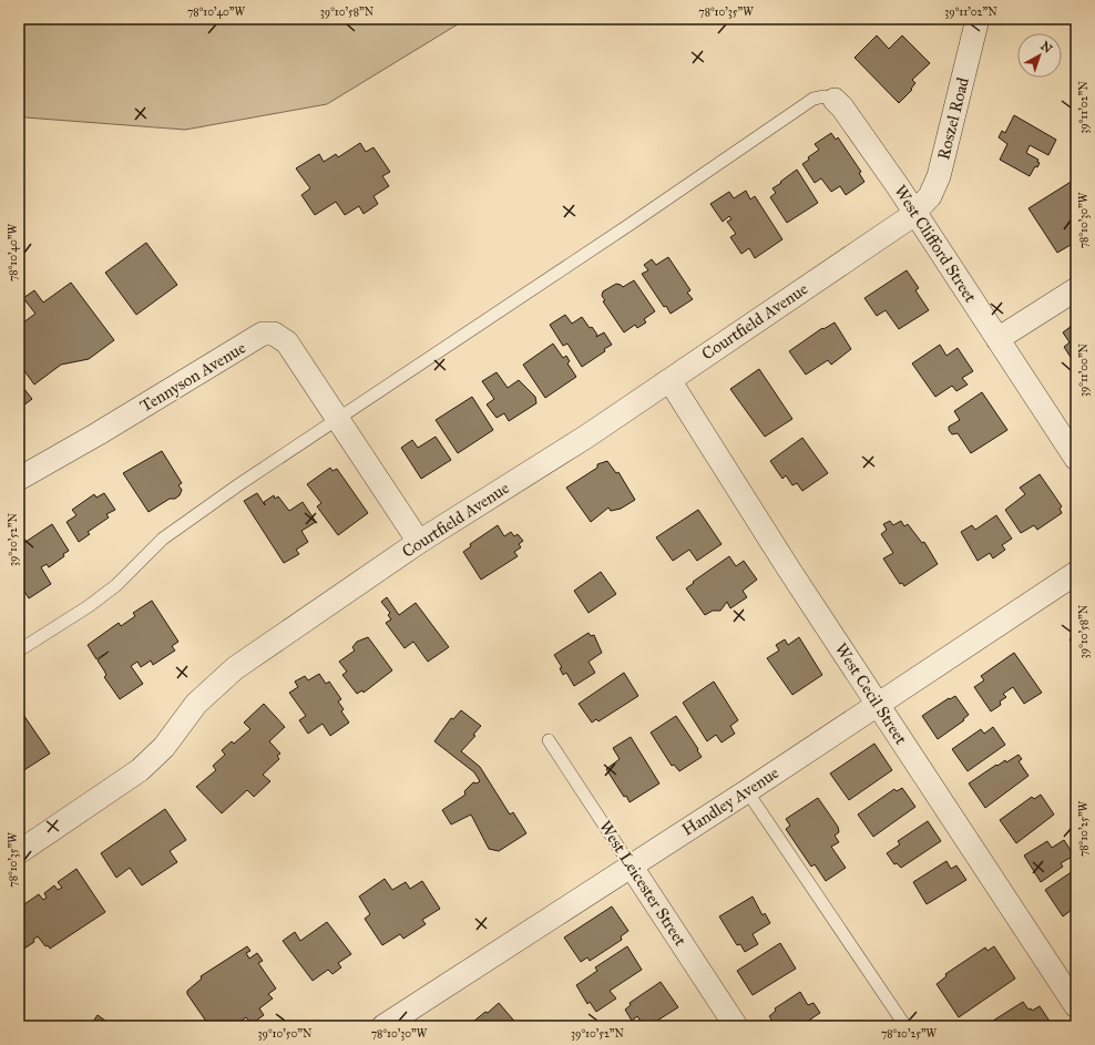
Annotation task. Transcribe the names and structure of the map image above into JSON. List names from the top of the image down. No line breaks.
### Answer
{"streets":{"street":["Roszel Road","West Clifford Street","Courtfield Avenue","Tennyson Avenue","West Cecil Street","Handley Avenue","West Leicester Street"]},"crossings":[["Roszel Road","West Clifford Street"],["Roszel Road","Courtfield Avenue"],["West Clifford Street","Courtfield Avenue"],["Courtfield Avenue","West Cecil Street"],["West Cecil Street","Handley Avenue"],["Handley Avenue","West Leicester Street"]],"north":"top right","coordinates":["78°10'40\"W","39°10'58\"N","78°10'35\"W","39°11'02\"N","78°10'30\"W","39°11'00\"N","39°10'52\"N","78°10'25\"W","39°10'50\"N"]}
